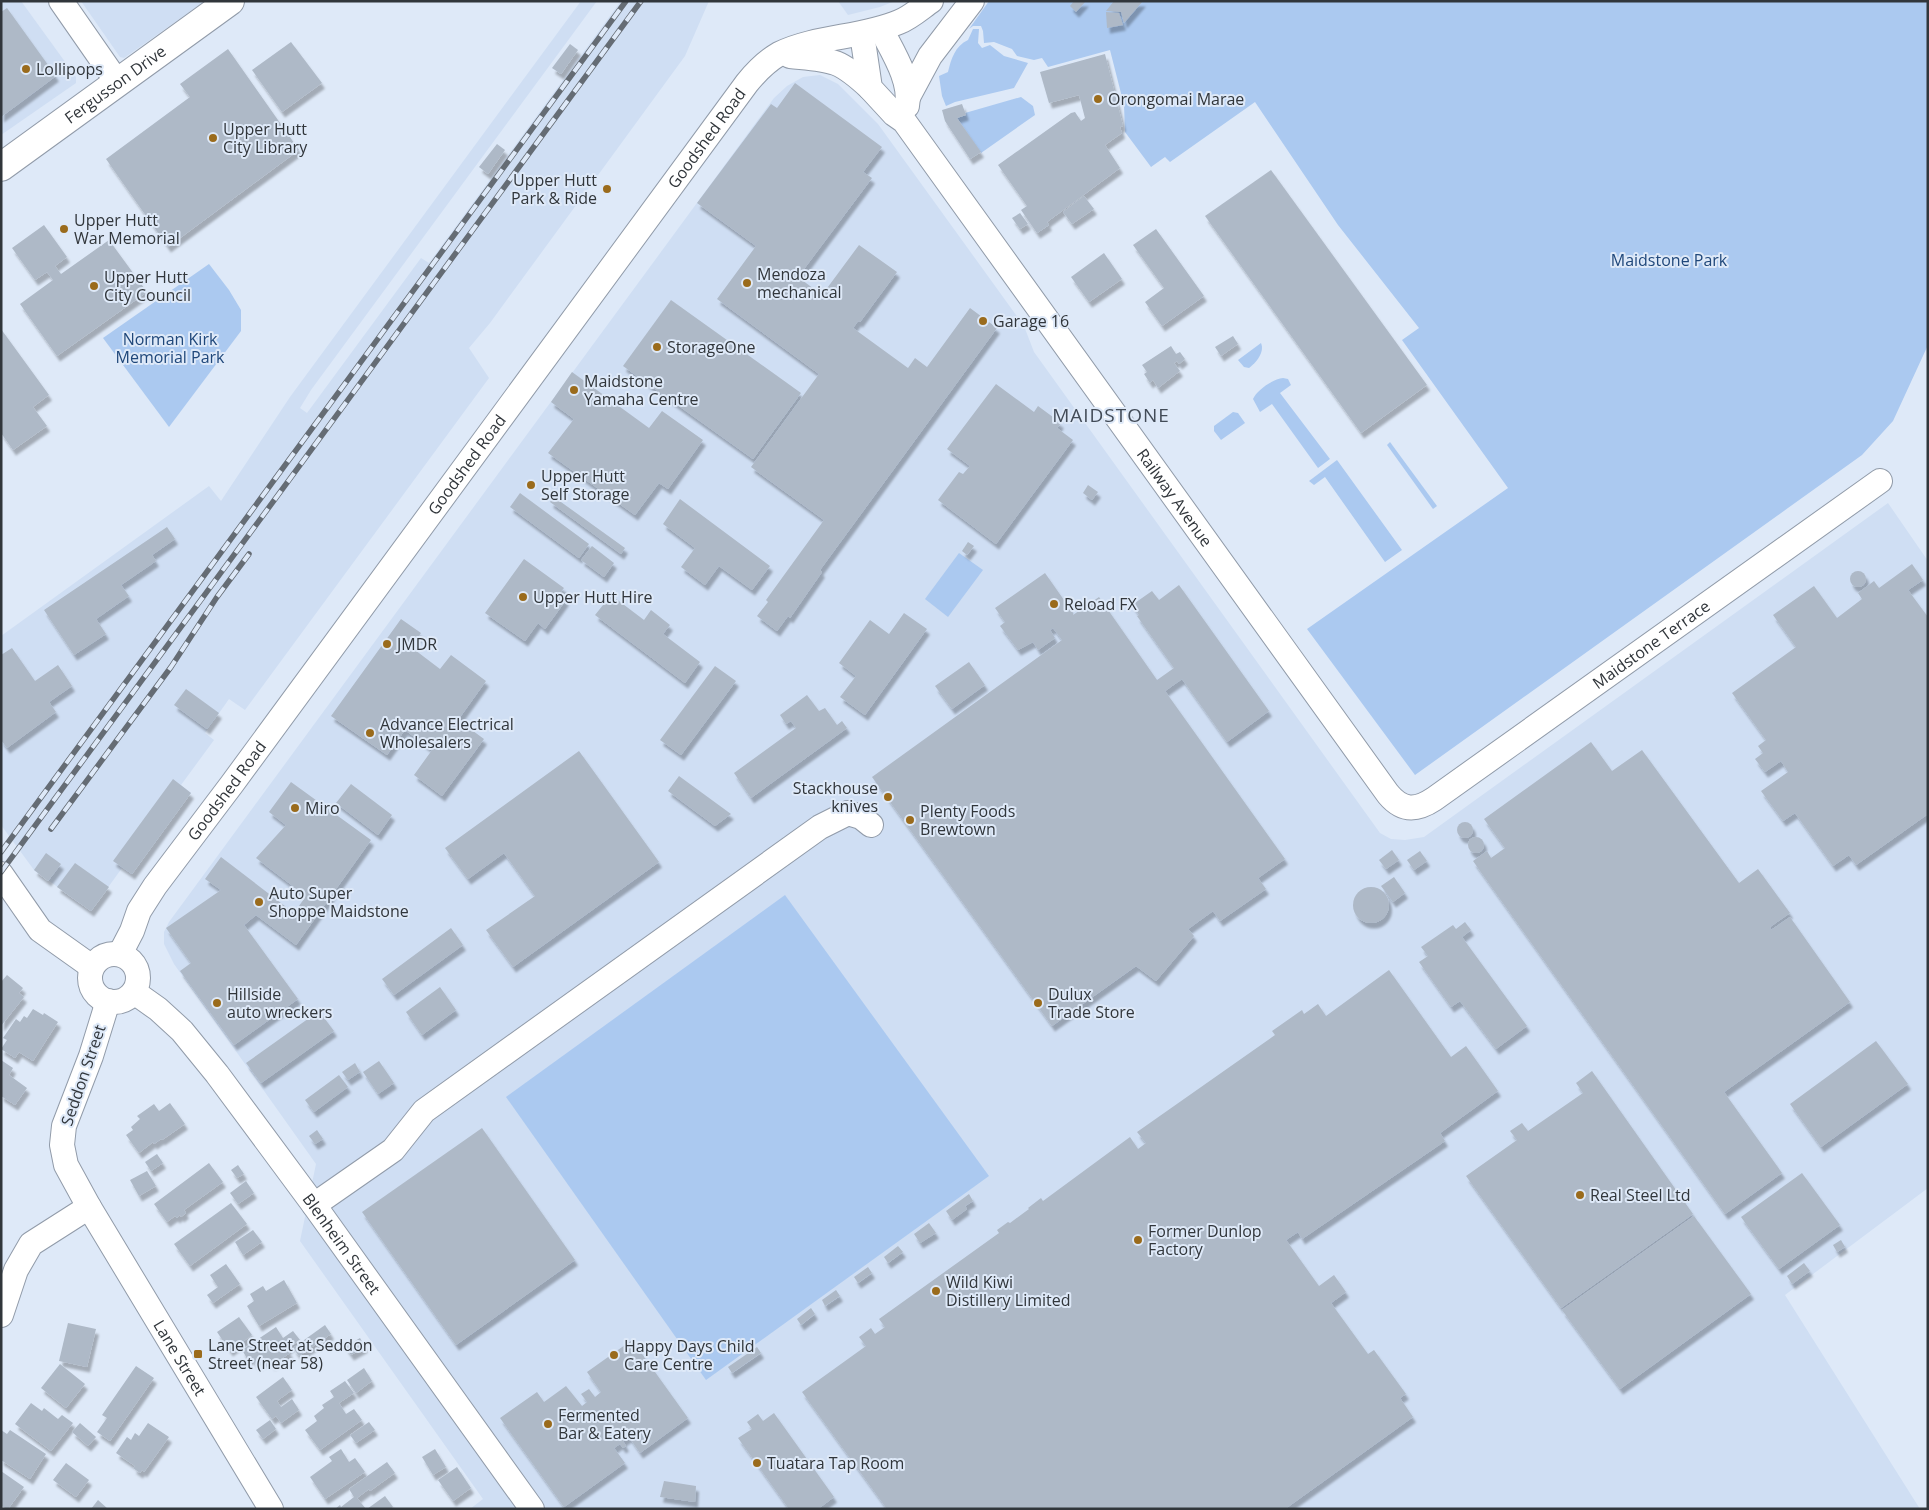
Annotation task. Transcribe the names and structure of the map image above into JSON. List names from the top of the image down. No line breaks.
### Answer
{"streets":{"main road":["Fergusson Drive"],"street":["Goodshed Road","Railway Avenue","Maidstone Terrace","Seddon Street","Blenheim Street","Lane Street"]},"crossings":[["Goodshed Road","Railway Avenue"],["Goodshed Road","Seddon Street"],["Goodshed Road","Blenheim Street"],["Railway Avenue","Maidstone Terrace"],["Seddon Street","Blenheim Street"],["Seddon Street","Lane Street"]],"districts":["MAIDSTONE"],"parks":["Maidstone Park","Norman Kirk Memorial Park"],"places":{"other":["Lollipops","Orongomai Marae","Upper Hutt City Library","Upper Hutt Park & Ride","Upper Hutt War Memorial","Mendoza mechanical","Upper Hutt City Council","Garage 16","StorageOne","Maidstone Yamaha Centre","Upper Hutt Self Storage","Upper Hutt Hire","Reload FX","JMDR","Advance Electrical Wholesalers","Stackhouse knives","Miro","Plenty Foods Brewtown","Auto Super Shoppe Maidstone","Hillside auto wreckers","Dulux Trade Store","Real Steel Ltd","Former Dunlop Factory","Wild Kiwi Distillery Limited","Happy Days Child Care Centre","Fermented Bar & Eatery","Tuatara Tap Room"],"transit":["Lane Street at Seddon Street (near 58)"]}}
